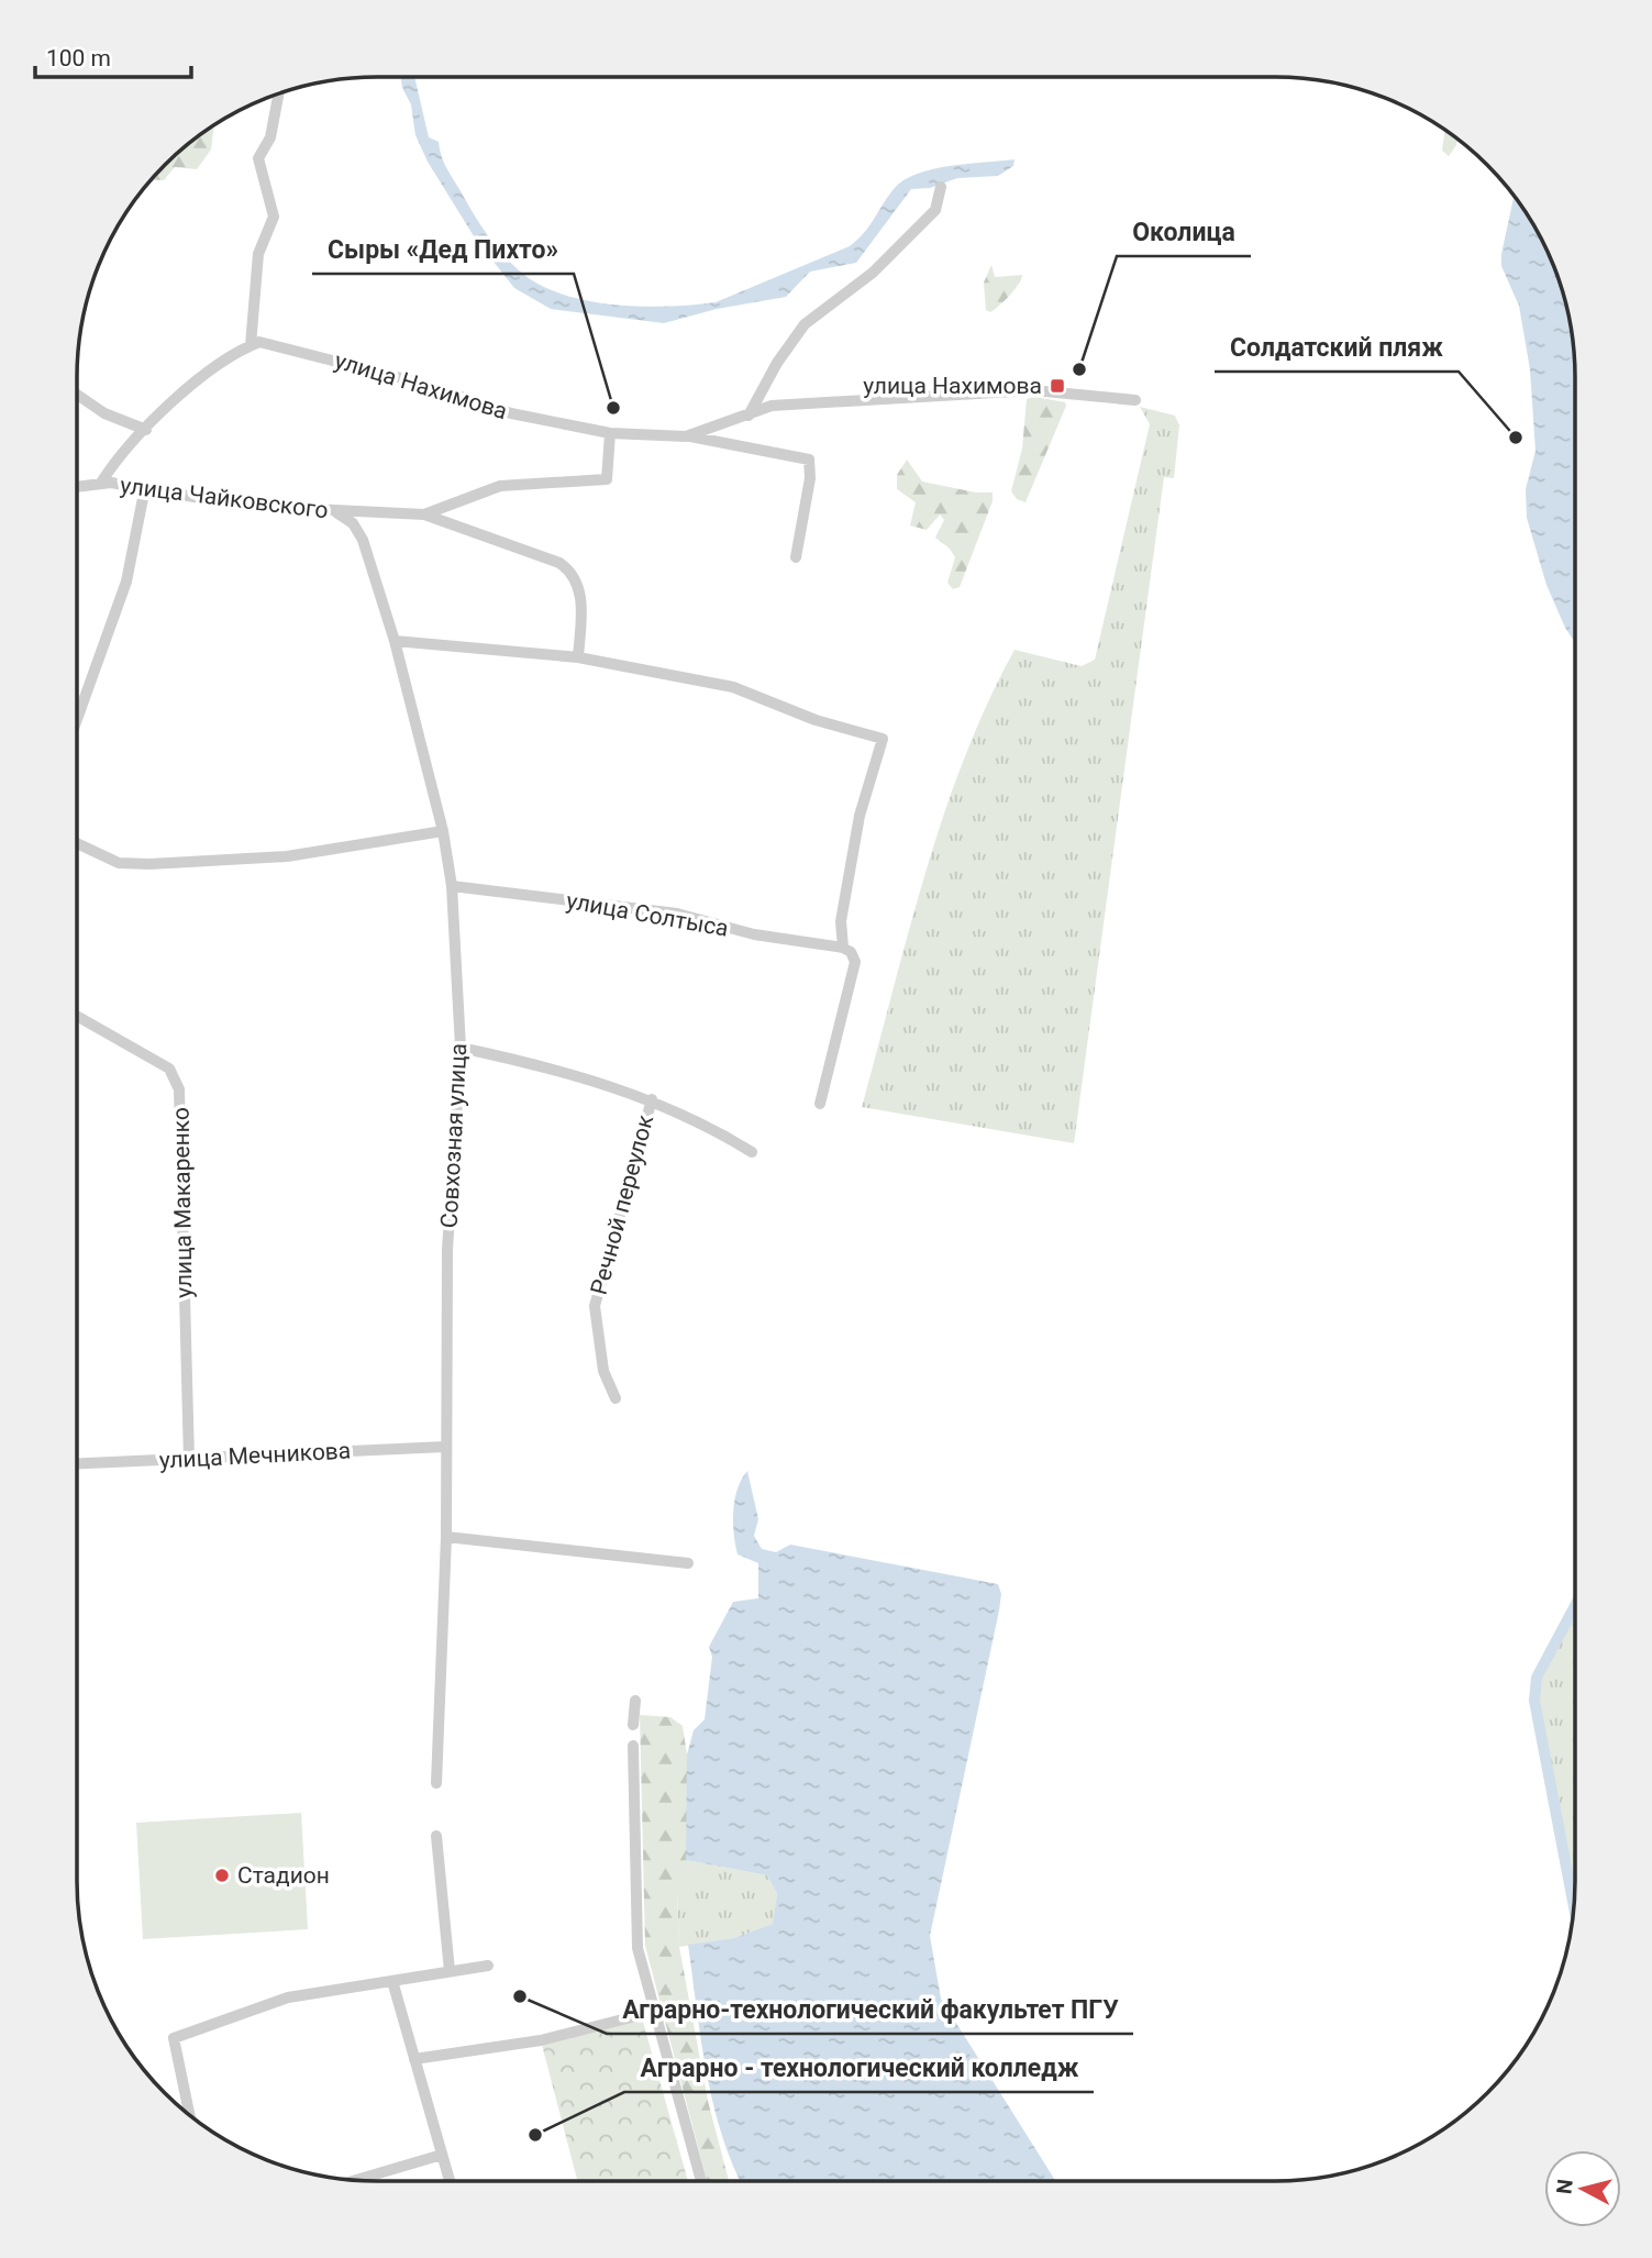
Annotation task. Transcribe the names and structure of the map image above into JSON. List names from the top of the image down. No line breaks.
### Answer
{"streets":{"street":["улица Нахимова","улица Чайковского","улица Солтыса","Совхозная улица","улица Макаренко","Речной переулок","улица Мечникова"]},"crossings":[["улица Нахимова","улица Чайковского"],["улица Чайковского","Совхозная улица"],["улица Солтыса","Совхозная улица"],["Совхозная улица","Речной переулок"],["Совхозная улица","улица Мечникова"],["улица Макаренко","улица Мечникова"]],"places":{"other":["Околица","Сыры «Дед Пихто»","Солдатский пляж","Стадион","Аграрно-технологический факультет ПГУ","Аграрно - технологический колледж"],"transit":["улица Нахимова"]},"scale_bar":"100 m","north":"left"}
